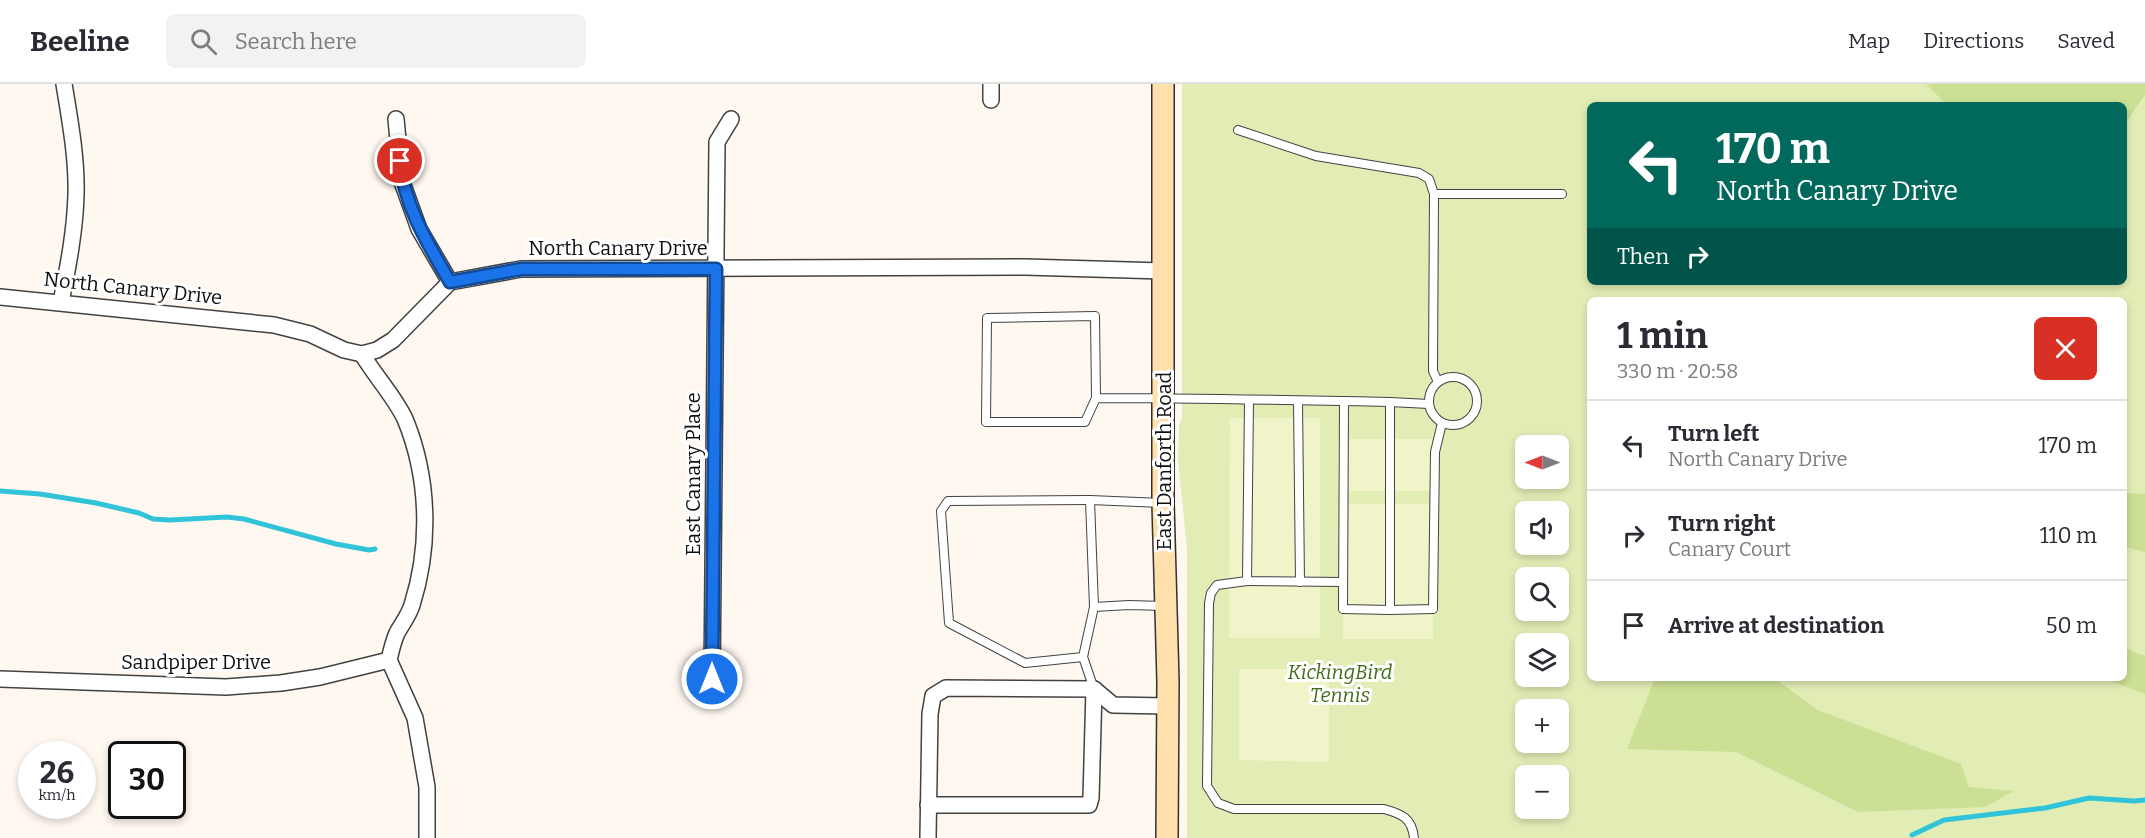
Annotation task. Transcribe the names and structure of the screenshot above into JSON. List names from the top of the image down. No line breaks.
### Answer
{"streets":{"street":["North Canary Drive","East Danforth Road","East Canary Place","Sandpiper Drive"]},"crossings":[["North Canary Drive","East Danforth Road"],["North Canary Drive","East Canary Place"]],"parks":["KickingBird Tennis"],"north":"left","page":{"header":"Beeline","search":"Search here","nav":["Map","Directions","Saved"],"turn":["170 m","North Canary Drive"],"then":"Then","heading":["1 min","330 m · 20:58"],"list":[{"name":"Turn left","note":"North Canary Drive","value":"170 m"},{"name":"Turn right","note":"Canary Court","value":"110 m"},{"name":"Arrive at destination","value":"50 m"}],"map_buttons":["+","−"],"speed":"26 km/h","limit":"30"}}
